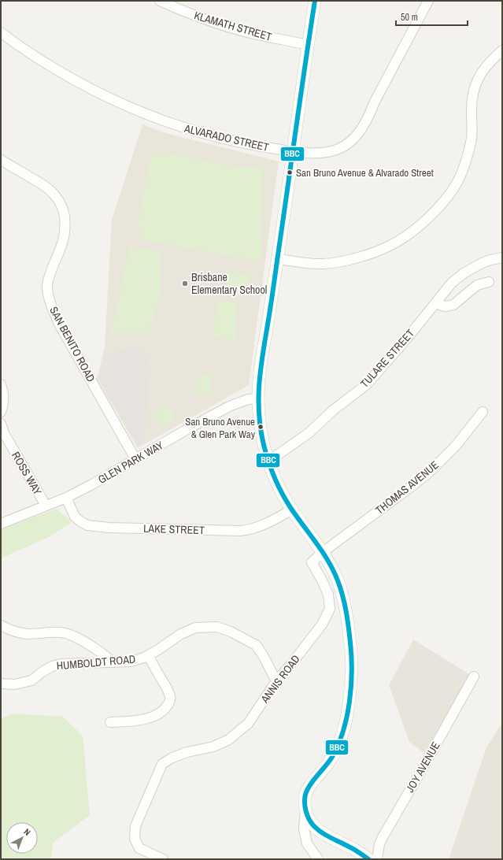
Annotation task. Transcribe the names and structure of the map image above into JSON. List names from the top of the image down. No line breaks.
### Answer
{"streets":{"street":["KLAMATH STREET","ALVARADO STREET","SAN BENITO ROAD","TULARE STREET","GLEN PARK WAY","ROSS WAY","THOMAS AVENUE","LAKE STREET","HUMBOLDT ROAD","ANNIS ROAD","JOY AVENUE"]},"crossings":[["SAN BENITO ROAD","GLEN PARK WAY"],["GLEN PARK WAY","ROSS WAY"],["GLEN PARK WAY","LAKE STREET"],["THOMAS AVENUE","ANNIS ROAD"],["HUMBOLDT ROAD","ANNIS ROAD"]],"places":["San Bruno Avenue & Alvarado Street","Brisbane Elementary School","San Bruno Avenue & Glen Park Way"],"lines":["transit line BBC"],"scale_bar":"50 m","north":"top right"}
